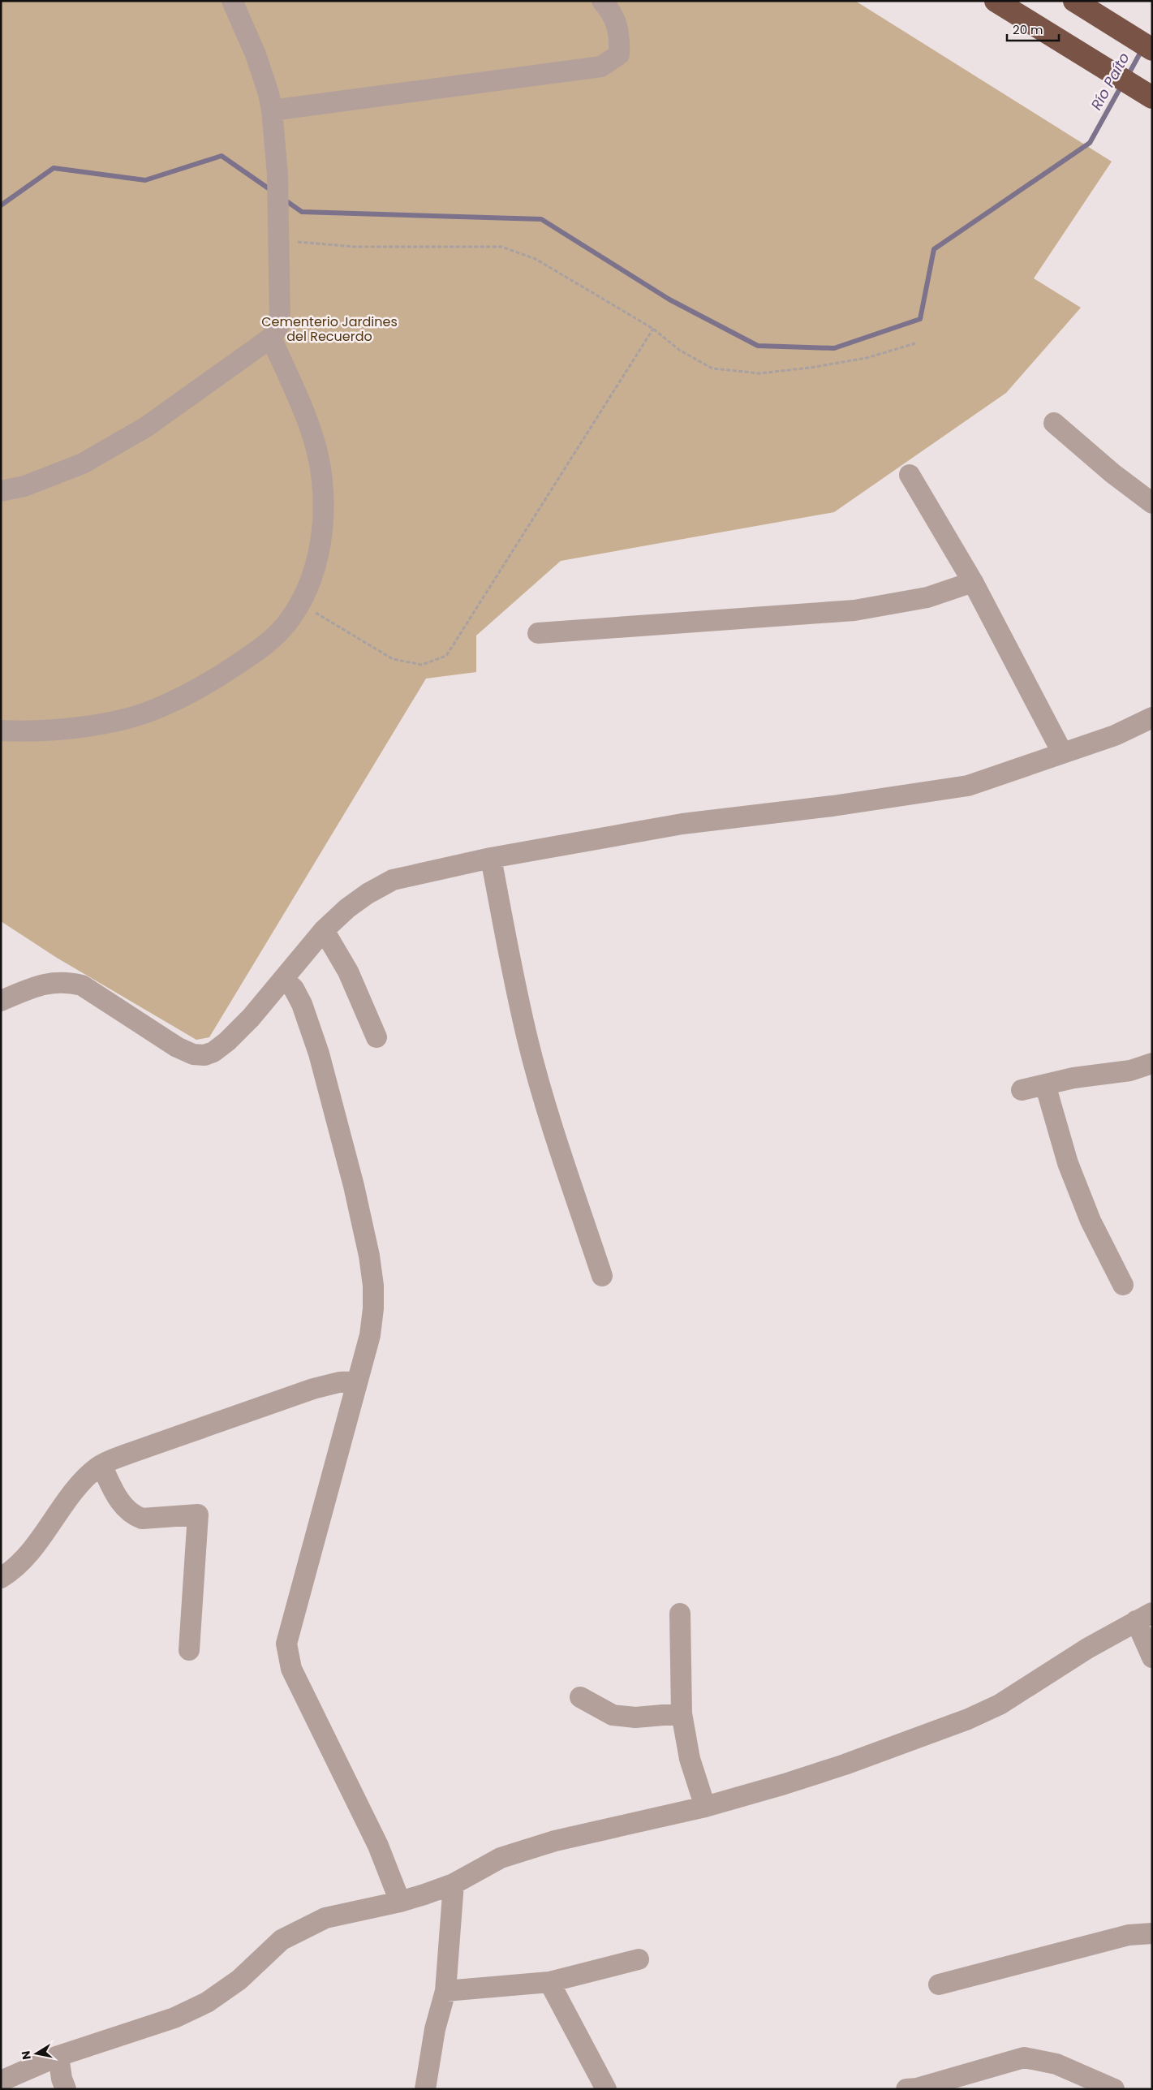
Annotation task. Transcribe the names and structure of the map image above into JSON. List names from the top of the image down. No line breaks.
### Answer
{"water":["Río Paíto"],"parks":["Cementerio Jardines del Recuerdo"],"scale_bar":"20 m","north":"left"}
